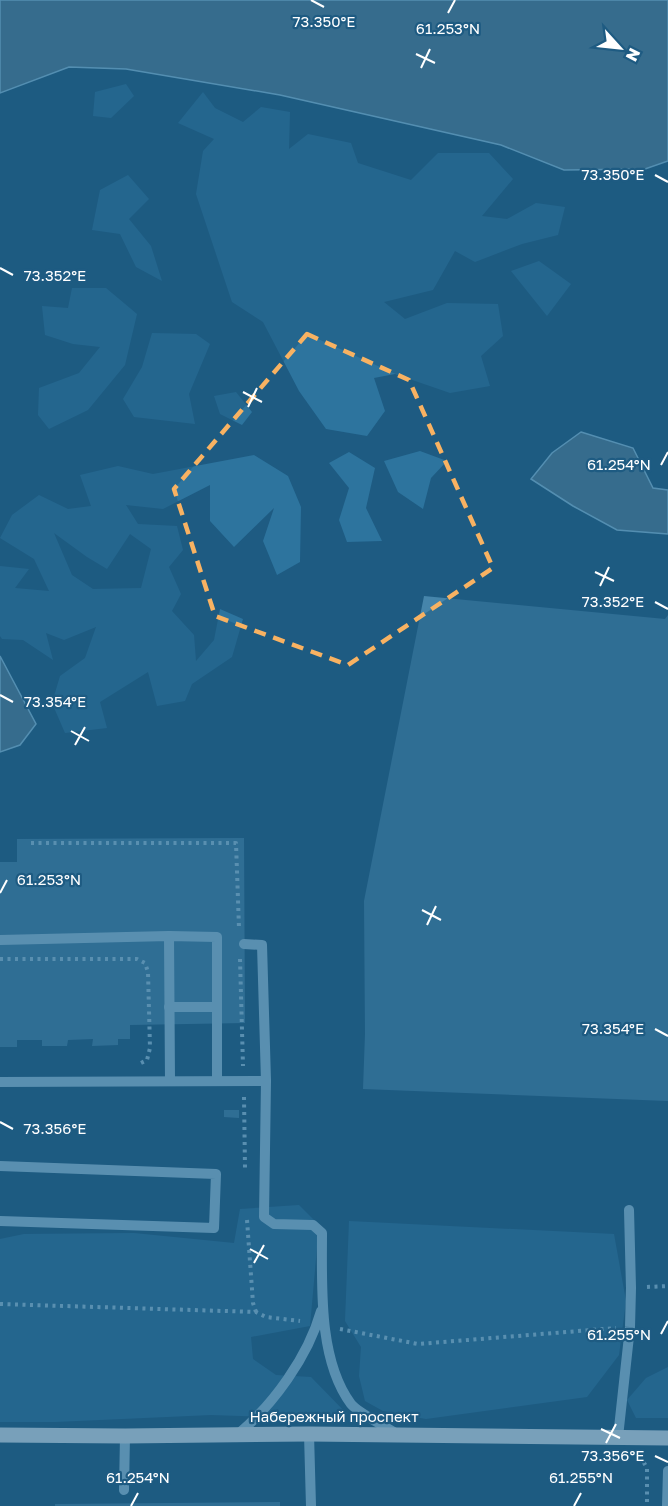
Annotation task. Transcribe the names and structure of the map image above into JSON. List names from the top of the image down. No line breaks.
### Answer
{"streets":{"main road":["Набережный проспект"]},"north":"bottom right","coordinates":["73.350°E","61.253°N","73.352°E","61.254°N","73.354°E","73.356°E","61.255°N"]}
